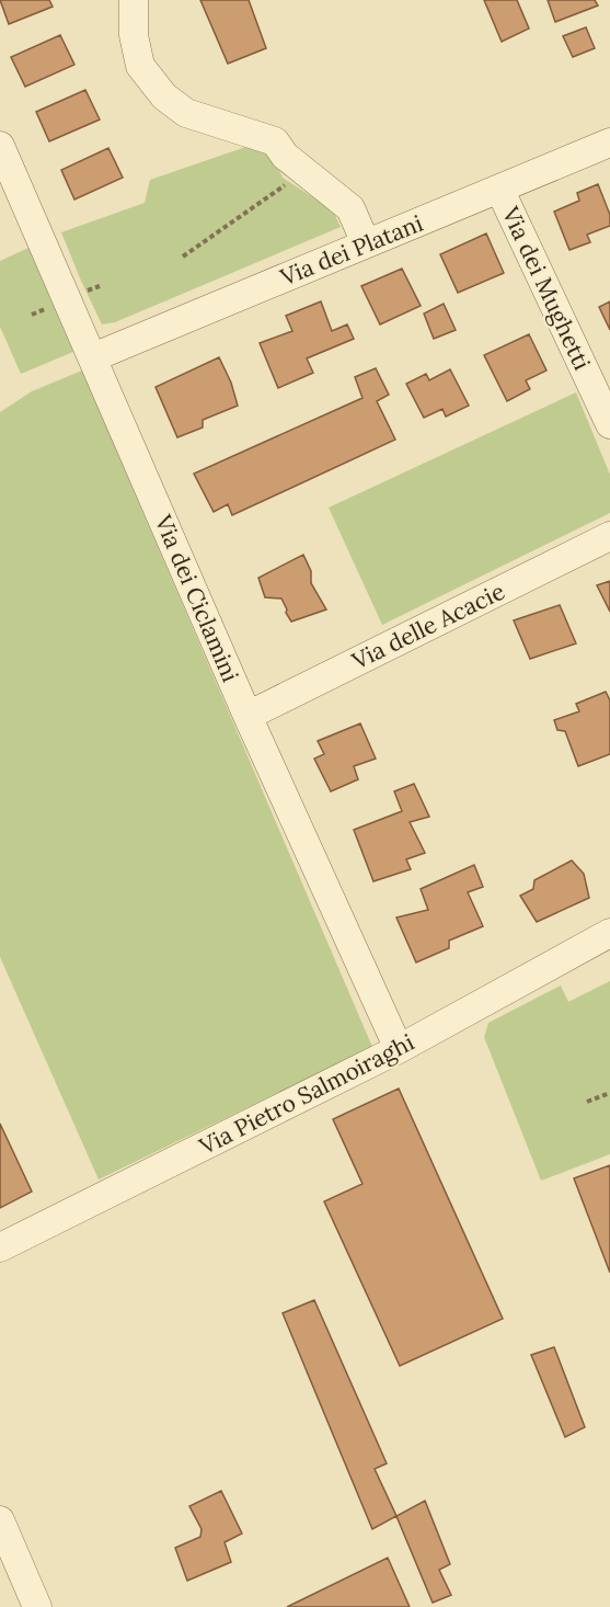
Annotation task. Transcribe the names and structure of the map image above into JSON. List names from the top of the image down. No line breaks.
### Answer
{"streets":{"street":["Via dei Platani","Via dei Mughetti","Via dei Ciclamini","Via delle Acacie","Via Pietro Salmoiraghi"]},"crossings":[["Via dei Platani","Via dei Mughetti"],["Via dei Platani","Via dei Ciclamini"],["Via dei Ciclamini","Via delle Acacie"],["Via dei Ciclamini","Via Pietro Salmoiraghi"]]}
